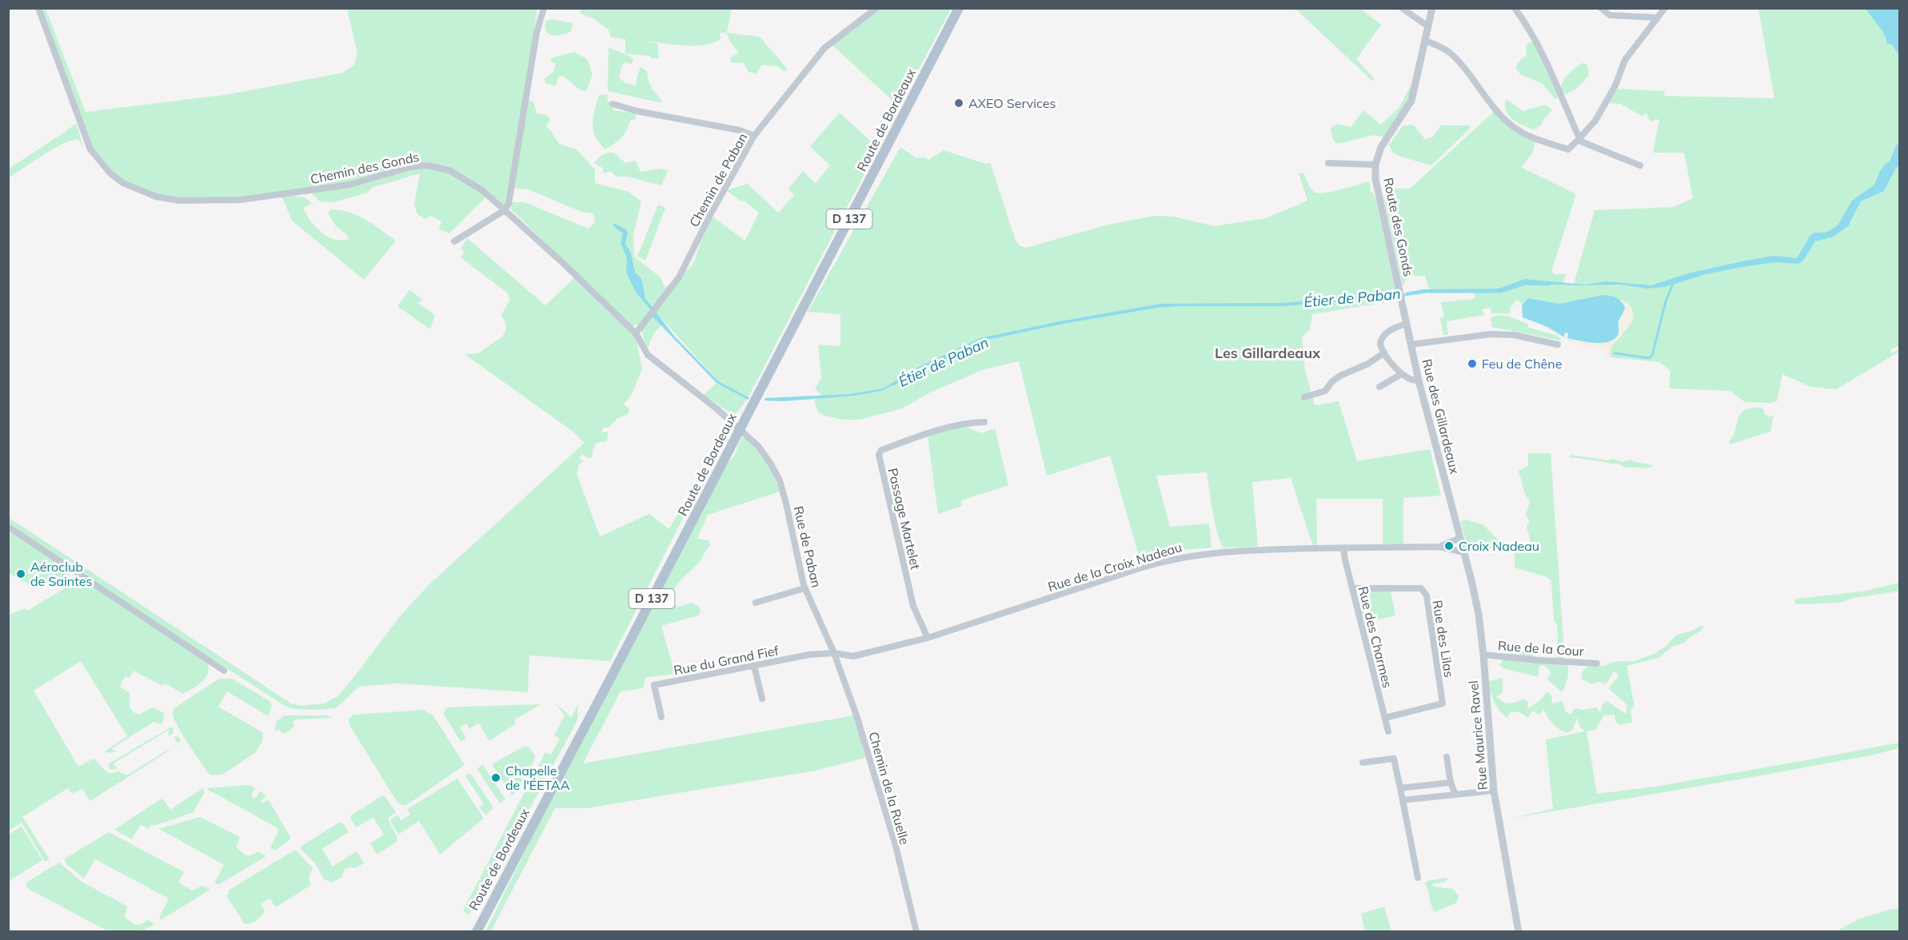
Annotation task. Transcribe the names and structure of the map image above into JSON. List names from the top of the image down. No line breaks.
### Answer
{"streets":{"main road":["Route de Bordeaux","D 137"],"street":["Chemin des Gonds","Chemin de Paban","Route des Gonds","Rue des Gillardeaux","Passage Martelet","Rue de Paban","Rue de la Croix Nadeau","Rue des Charmes","Rue des Lilas","Rue de la Cour","Rue du Grand Fief","Rue Maurice Ravel","Chemin de la Ruelle"]},"crossings":[["Route de Bordeaux","Chemin des Gonds"],["Route de Bordeaux","Rue de Paban"],["Chemin des Gonds","Chemin de Paban"],["Chemin des Gonds","Rue de Paban"],["Route des Gonds","Rue des Gillardeaux"],["Rue des Gillardeaux","Rue Maurice Ravel"],["Passage Martelet","Rue de la Croix Nadeau"],["Rue de Paban","Rue de la Croix Nadeau"],["Rue de Paban","Rue du Grand Fief"],["Rue de Paban","Chemin de la Ruelle"],["Rue de la Croix Nadeau","Rue des Charmes"],["Rue de la Croix Nadeau","Rue du Grand Fief"],["Rue de la Croix Nadeau","Chemin de la Ruelle"],["Rue des Charmes","Rue des Lilas"],["Rue de la Cour","Rue Maurice Ravel"],["Rue du Grand Fief","Chemin de la Ruelle"]],"districts":["Les Gillardeaux"],"water":["Étier de Paban"],"places":["AXEO Services","Feu de Chêne","Croix Nadeau","Aéroclub de Saintes","Chapelle de l'ÉETAA"]}
